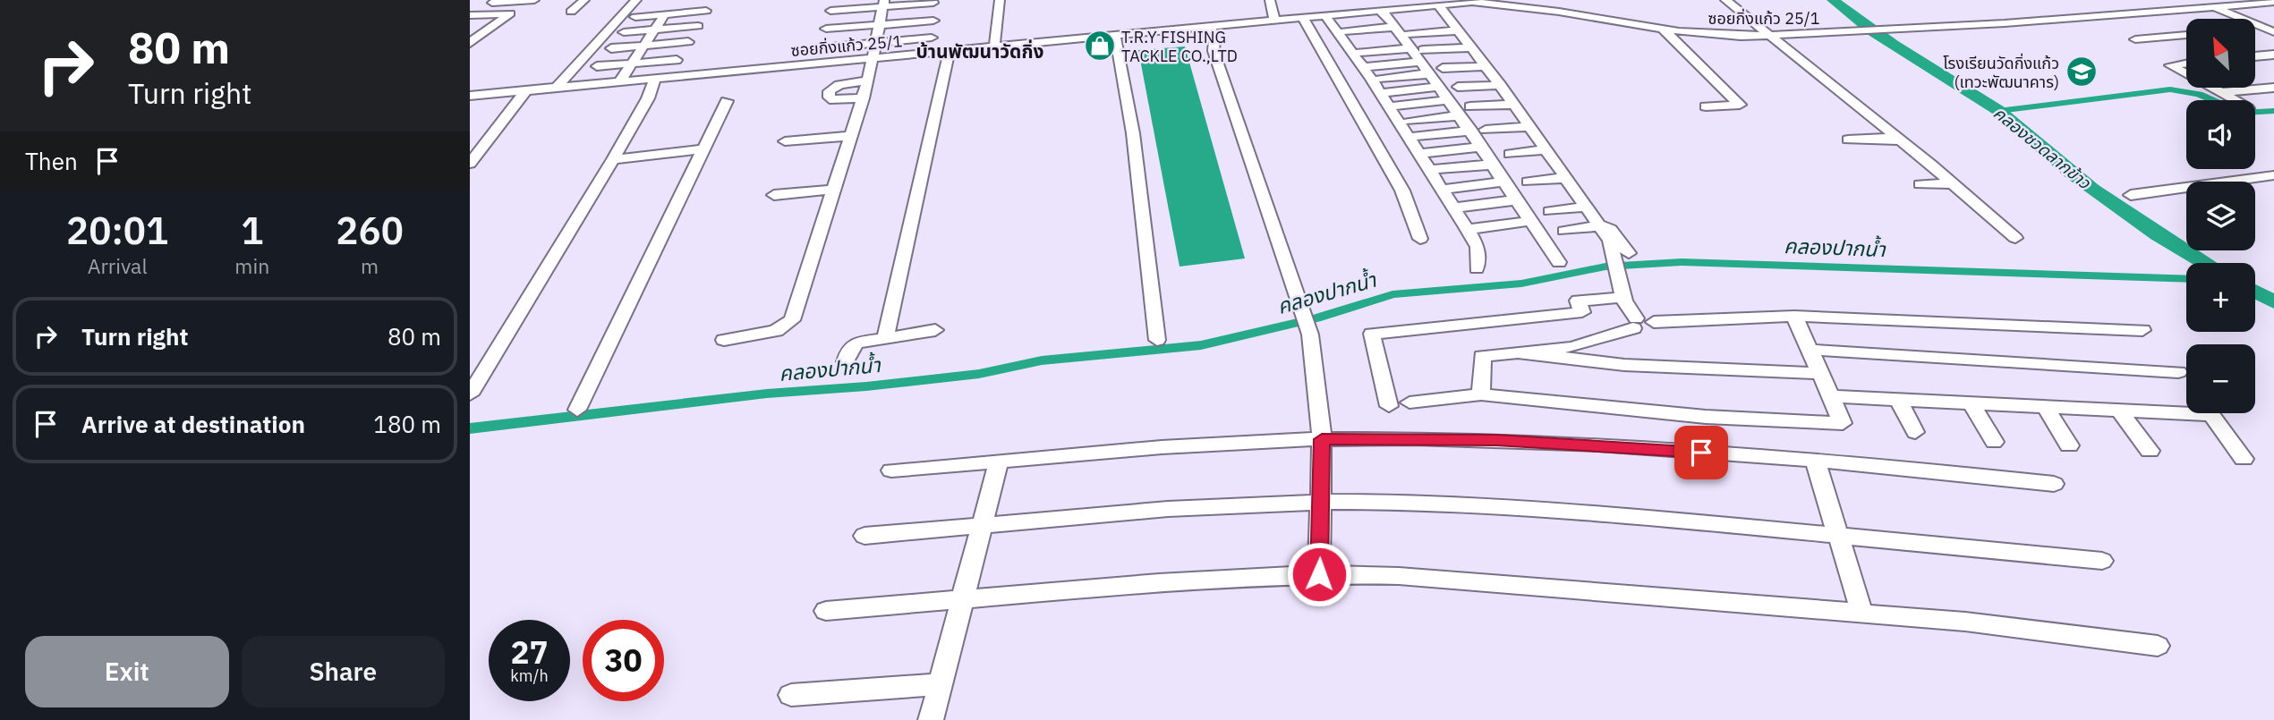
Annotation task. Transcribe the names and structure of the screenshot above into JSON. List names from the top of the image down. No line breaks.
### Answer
{"streets":{"street":["ซอยกิ่งแก้ว 25/1"]},"districts":["บ้านพัฒนาวัดกิ่ง"],"water":["คลองชวดลากข้าว","คลองปากน้ำ"],"places":{"shop":["T.R.Y FISHING TACKLE CO.,LTD"],"school or university":["โรงเรียนวัดกิ่งแก้ว (เทวะพัฒนาคาร)"]},"north":"top left","page":{"turn":["80 m","Turn right"],"map_buttons":["+","−"],"then":"Then","eta":["20:01","Arrival","1","min","260","m"],"list":[{"name":"Turn right","value":"80 m"},{"name":"Arrive at destination","value":"180 m"}],"speed":"27 km/h","limit":"30","buttons":["Exit","Share"]}}
